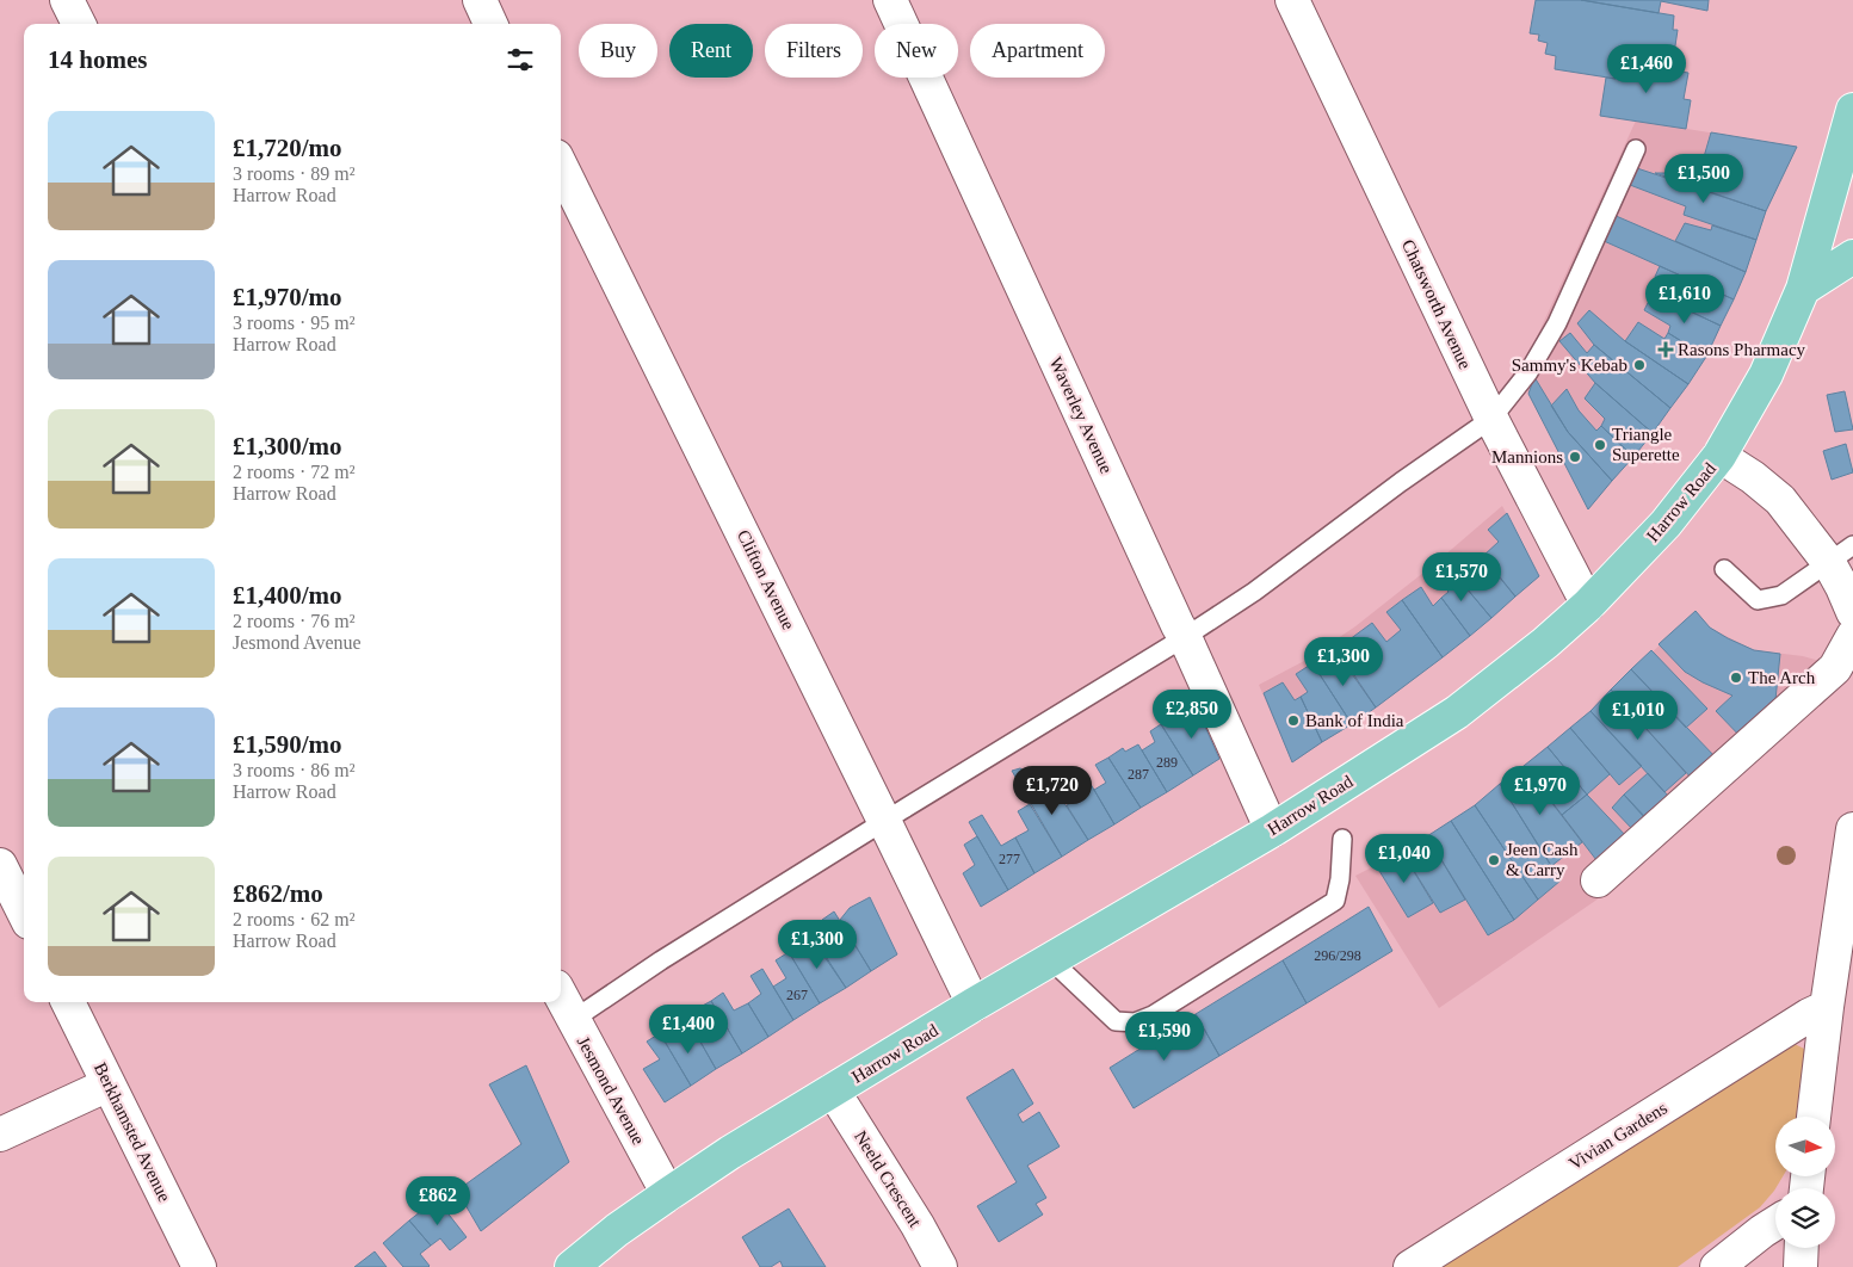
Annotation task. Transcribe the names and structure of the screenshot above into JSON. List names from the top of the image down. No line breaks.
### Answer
{"streets":{"main road":["Harrow Road"],"street":["Chatsworth Avenue","Waverley Avenue","Clifton Avenue","Jesmond Avenue","Berkhamsted Avenue","Vivian Gardens","Neeld Crescent"]},"crossings":[["Chatsworth Avenue","Harrow Road"],["Waverley Avenue","Harrow Road"],["Harrow Road","Clifton Avenue"],["Harrow Road","Jesmond Avenue"],["Harrow Road","Neeld Crescent"]],"places":{"health":["Rasons Pharmacy"],"other":["Sammy's Kebab","Triangle Superette","Mannions","The Arch","Bank of India","Jeen Cash & Carry"]},"house_numbers":["289","287","277","296/298","267"],"north":"right","page":{"chip":["Buy","Rent","Filters","New","Apartment"],"heading":"14 homes","price":["£1,460","£1,500","£1,610","£1,570","£1,300","£2,850","£1,010","£1,720","£1,970","£1,040","£1,300","£1,400","£1,590","£862"],"list":[{"name":"£1,720/mo","note":"3 rooms · 89 m² · Harrow Road"},{"name":"£1,970/mo","note":"3 rooms · 95 m² · Harrow Road"},{"name":"£1,300/mo","note":"2 rooms · 72 m² · Harrow Road"},{"name":"£1,400/mo","note":"2 rooms · 76 m² · Jesmond Avenue"},{"name":"£1,590/mo","note":"3 rooms · 86 m² · Harrow Road"},{"name":"£862/mo","note":"2 rooms · 62 m² · Harrow Road"}]}}
